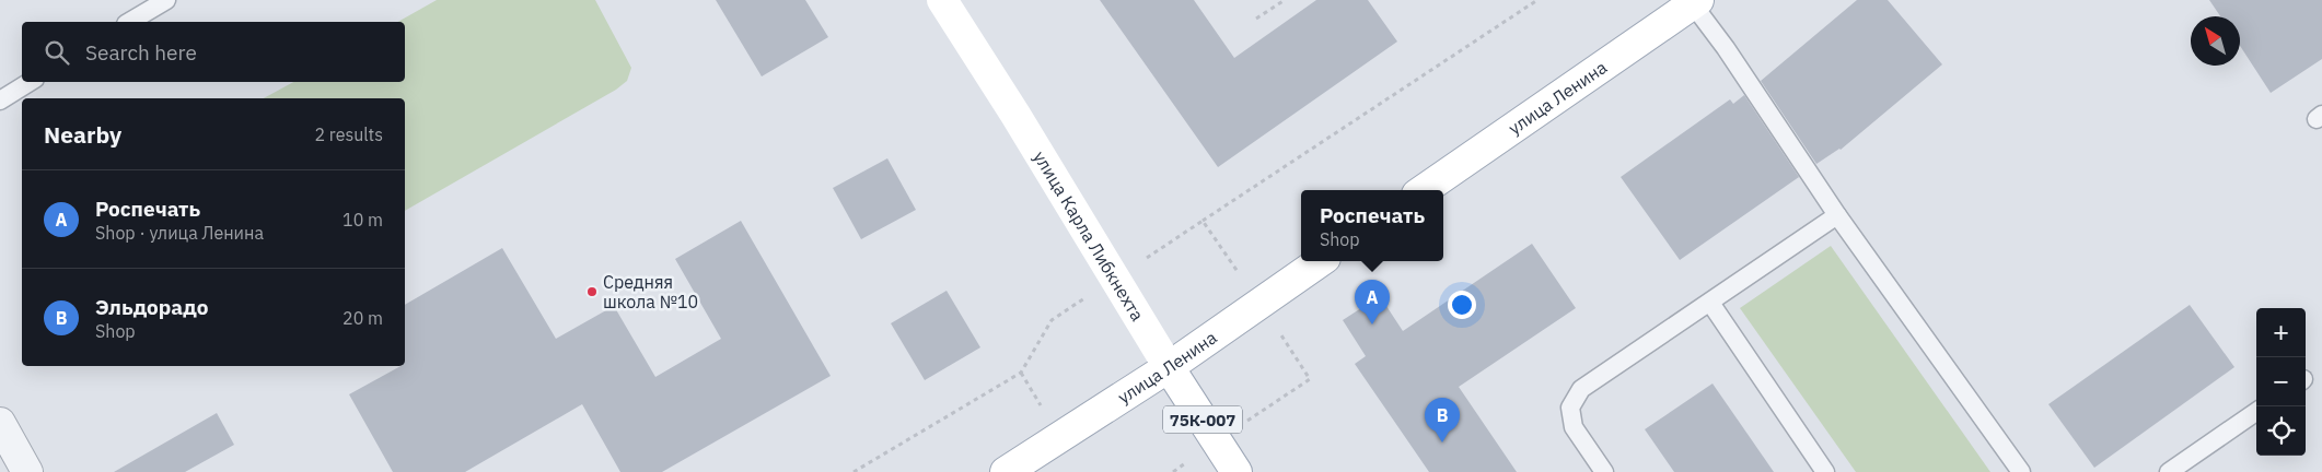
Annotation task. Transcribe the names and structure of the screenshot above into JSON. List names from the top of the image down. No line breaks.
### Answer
{"streets":{"main road":["улица Ленина","улица Карла Либкнехта","75К-007"]},"crossings":[["улица Ленина","улица Карла Либкнехта"]],"places":["Средняя школа №10"],"north":"top left","page":{"search":"Search here","heading":["Nearby","2 results"],"list":[{"mark":"A","name":"Роспечать","note":"Shop · улица Ленина","value":"10 m"},{"mark":"B","name":"Эльдорадо","note":"Shop","value":"20 m"}],"popup":["Роспечать","Shop"],"pins":["A","B"],"map_buttons":["+","−"]}}
